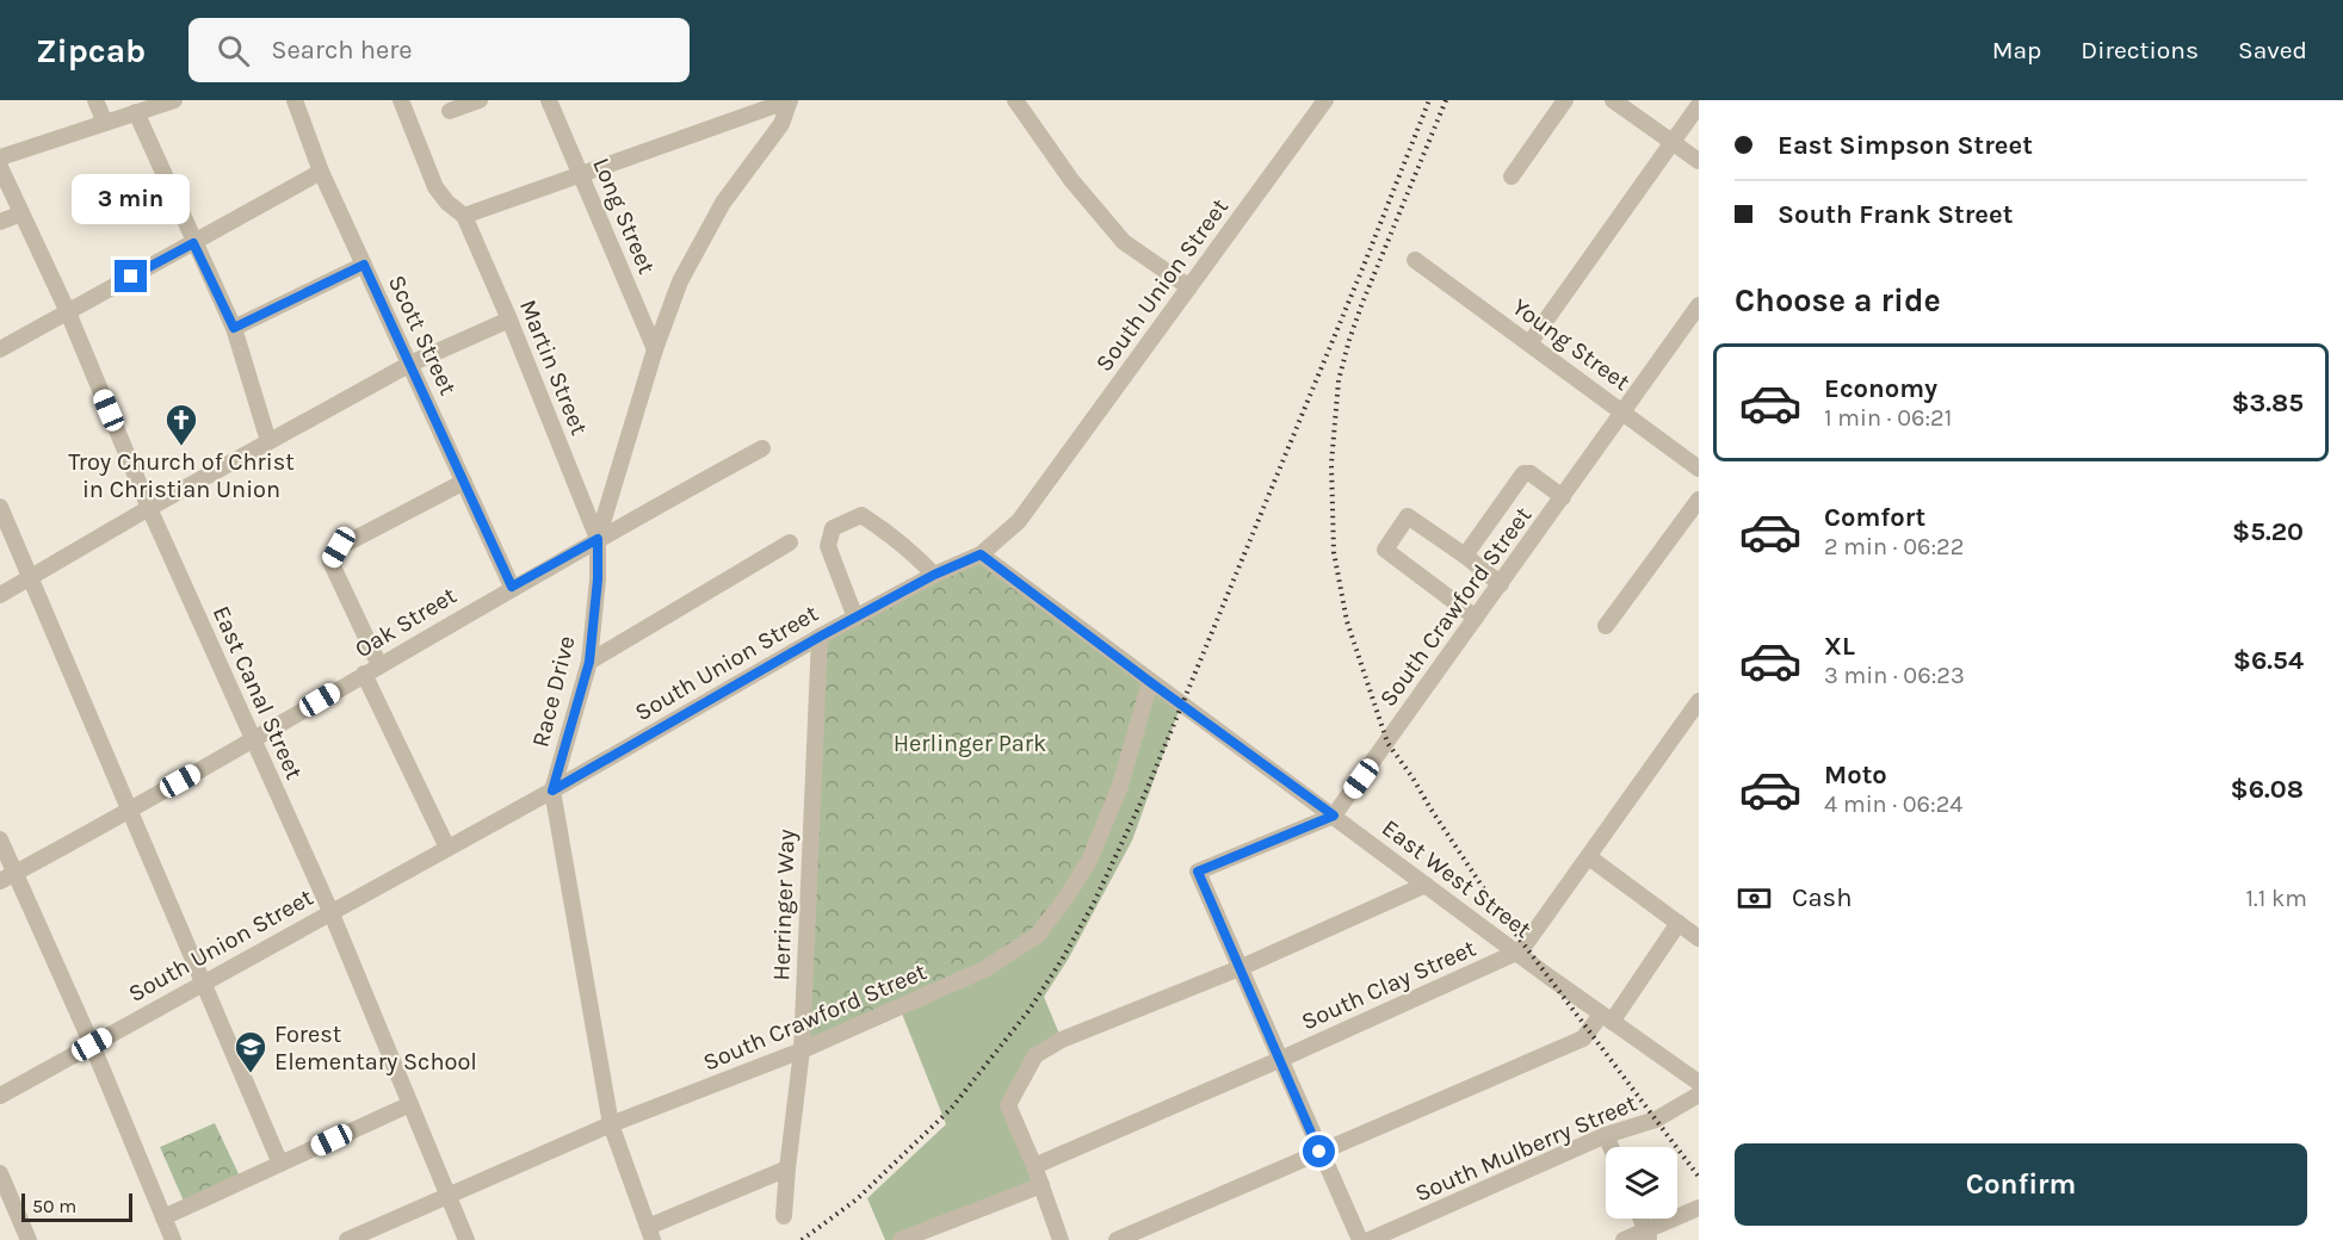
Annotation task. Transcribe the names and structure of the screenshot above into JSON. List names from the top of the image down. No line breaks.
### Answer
{"streets":{"street":["Long Street","South Union Street","Scott Street","Young Street","Martin Street","South Crawford Street","Oak Street","Race Drive","East Canal Street","East West Street","Herringer Way","South Clay Street","South Mulberry Street"]},"crossings":[["Long Street","Race Drive"],["South Union Street","Race Drive"],["South Union Street","East Canal Street"],["South Union Street","East West Street"],["South Union Street","Herringer Way"],["Scott Street","Oak Street"],["Young Street","South Crawford Street"],["Martin Street","Oak Street"],["Martin Street","Race Drive"],["South Crawford Street","Race Drive"],["South Crawford Street","East Canal Street"],["South Crawford Street","East West Street"],["South Crawford Street","Herringer Way"],["Oak Street","Race Drive"],["Oak Street","East Canal Street"],["East West Street","South Clay Street"]],"parks":["Herlinger Park"],"places":{"church":["Troy Church of Christ in Christian Union"],"school or university":["Forest Elementary School"]},"scale_bar":"50 m","page":{"header":"Zipcab","search":"Search here","nav":["Map","Directions","Saved"],"banner":["East Simpson Street","South Frank Street"],"bubble":"3 min","heading":"Choose a ride","list":[{"name":"Economy","note":"1 min · 06:21","value":"$3.85"},{"name":"Comfort","note":"2 min · 06:22","value":"$5.20"},{"name":"XL","note":"3 min · 06:23","value":"$6.54"},{"name":"Moto","note":"4 min · 06:24","value":"$6.08"}],"pay":["Cash","1.1 km"],"buttons":"Confirm","scale":"50 m"}}
